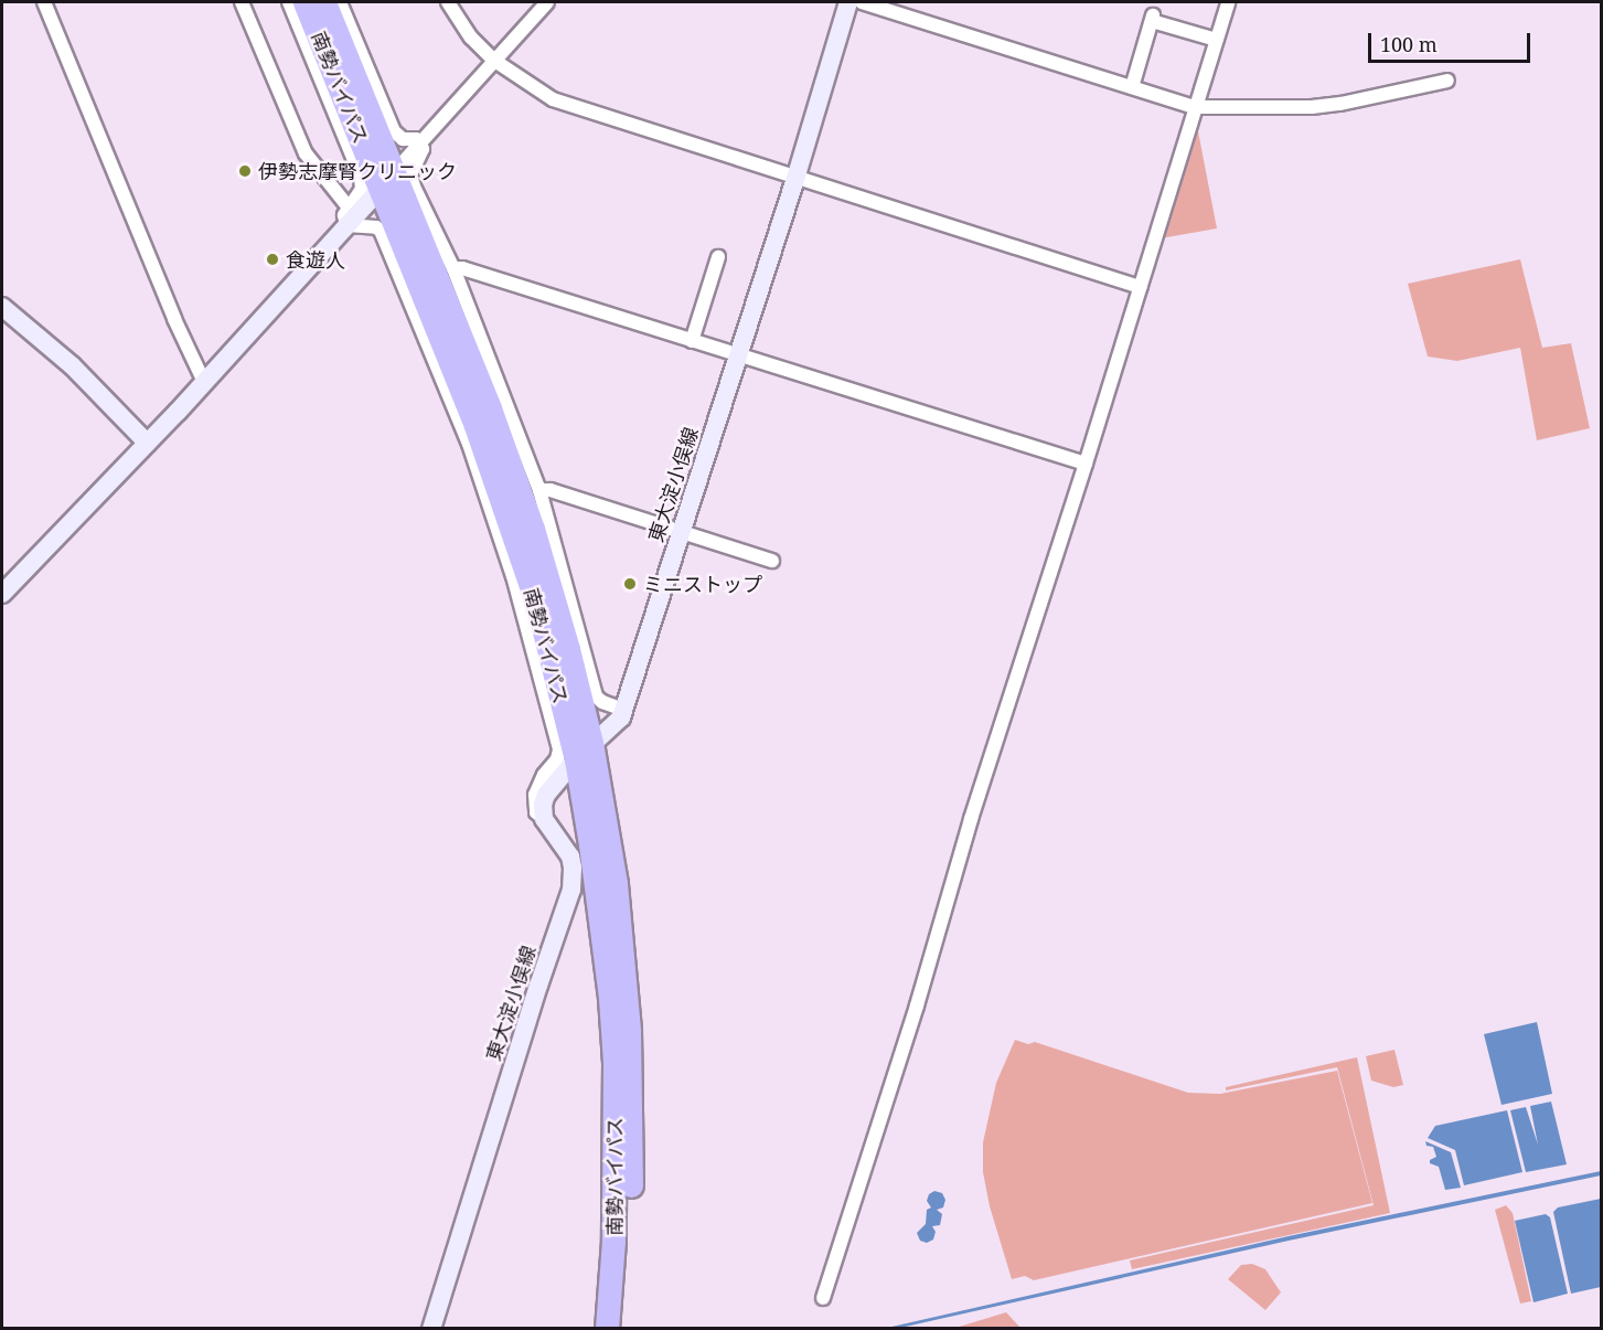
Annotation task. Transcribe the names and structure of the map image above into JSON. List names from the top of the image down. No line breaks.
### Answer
{"streets":{"highway":["南勢バイパス"],"main road":["東大淀小俣線"]},"crossings":[["南勢バイパス","東大淀小俣線"]],"places":["伊勢志摩腎クリニック","食遊人","ミニストップ"],"scale_bar":"100 m"}
